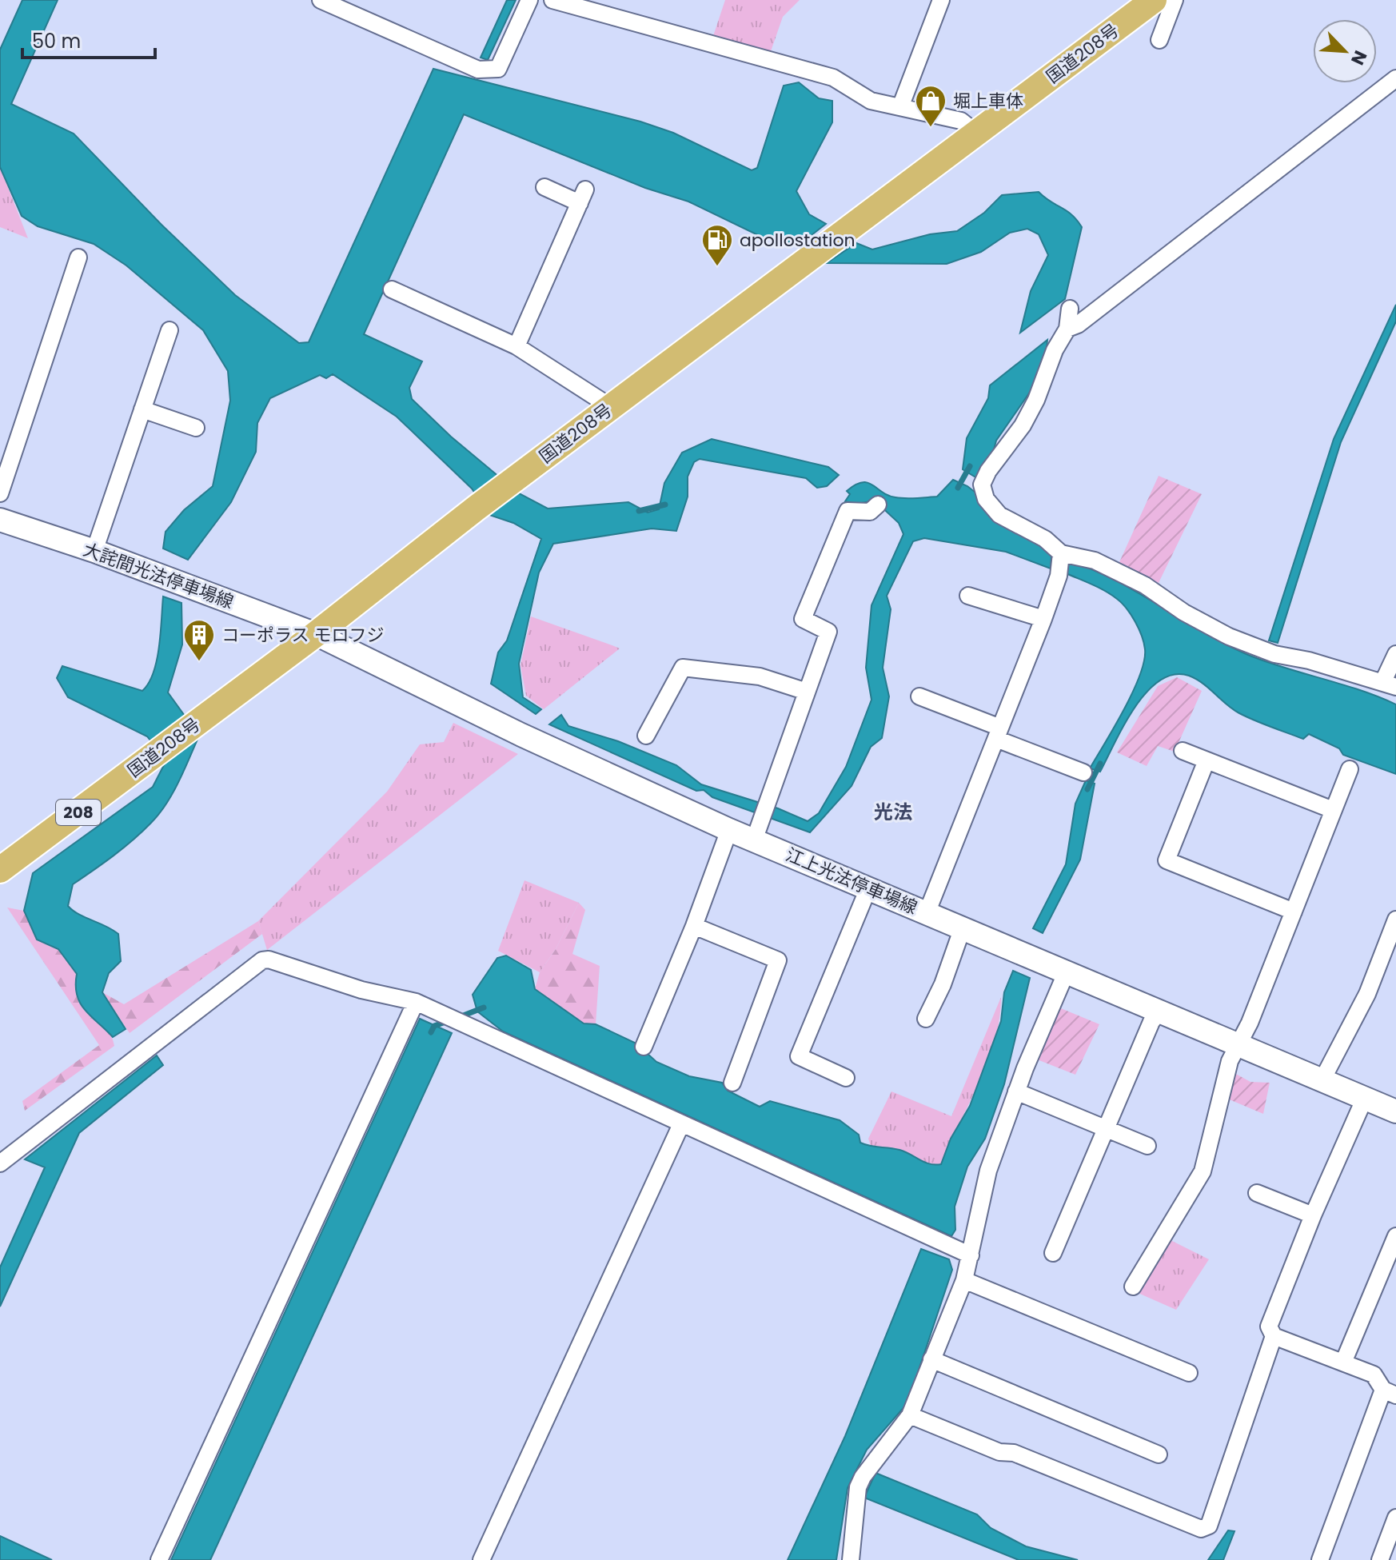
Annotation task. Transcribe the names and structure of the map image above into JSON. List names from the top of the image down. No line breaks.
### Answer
{"streets":{"highway":["国道208号","208"],"main road":["大詫間光法停車場線","江上光法停車場線"]},"crossings":[["国道208号","大詫間光法停車場線"],["国道208号","江上光法停車場線"],["大詫間光法停車場線","江上光法停車場線"]],"districts":["光法"],"places":{"shop":["堀上車体"],"fuel station":["apollostation"],"building":["コーポラス モロフジ"]},"scale_bar":"50 m","north":"bottom right"}
